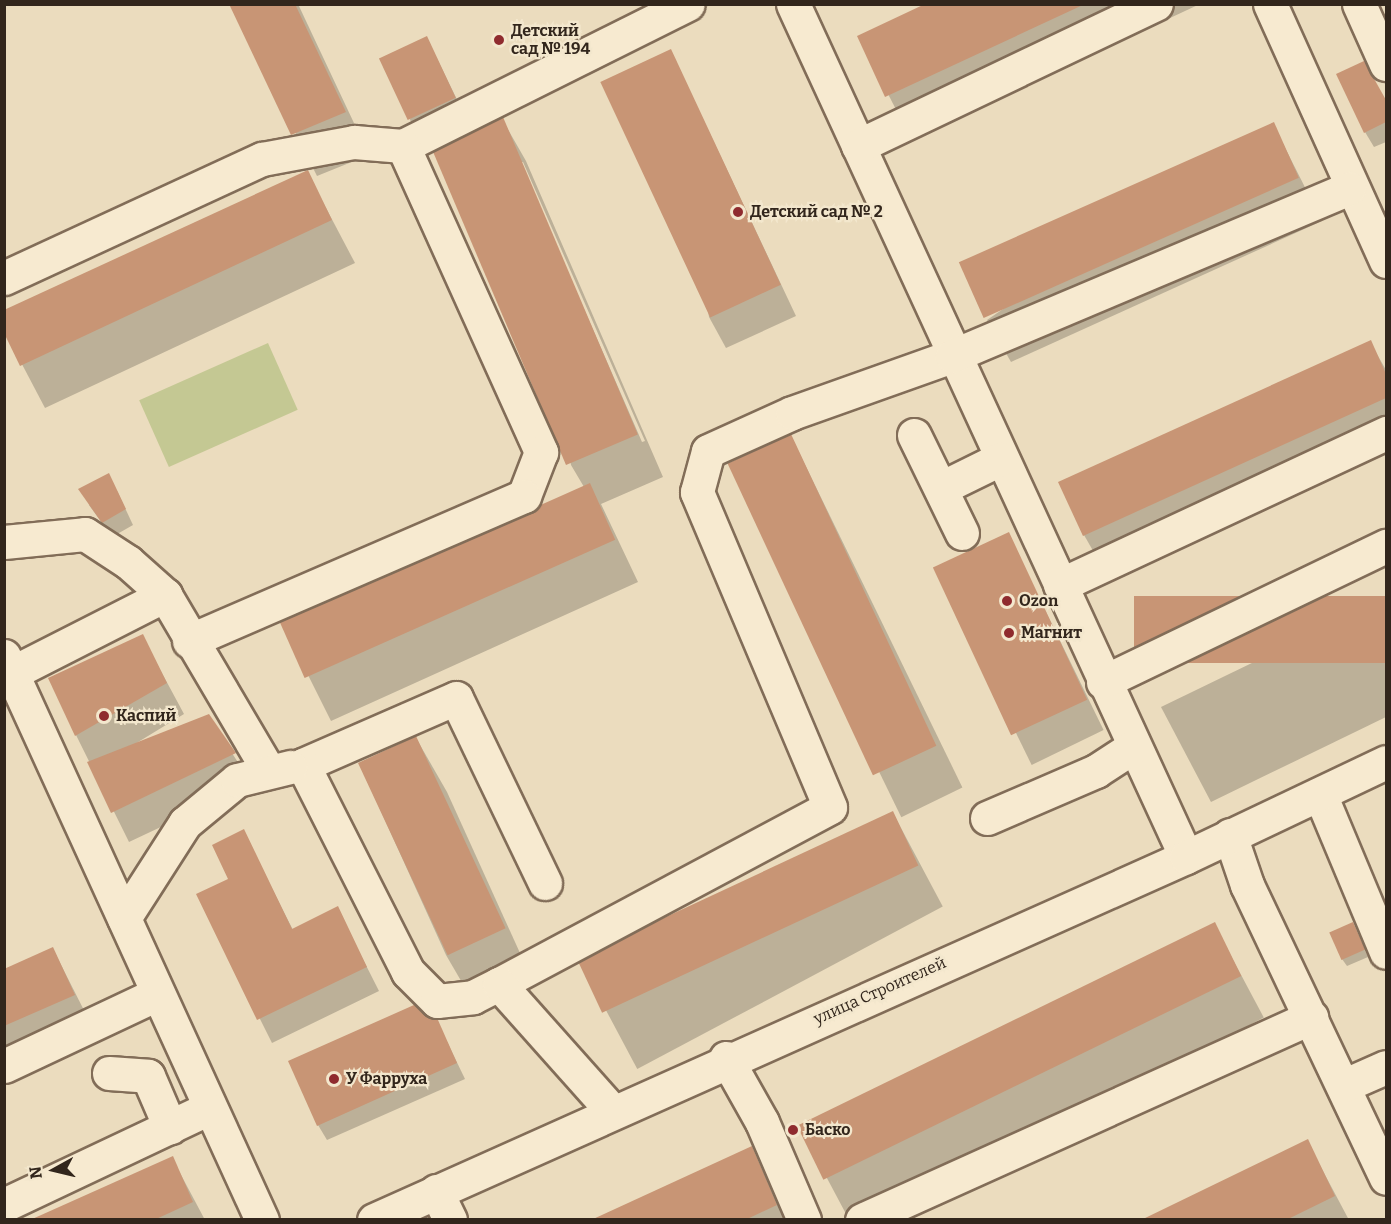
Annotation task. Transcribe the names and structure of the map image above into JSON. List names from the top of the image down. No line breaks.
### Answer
{"streets":{"street":["улица Строителей"]},"places":["Детский сад № 194","Детский сад № 2","Ozon","Магнит","Каспий","У Фарруха","Баско"],"north":"left"}
